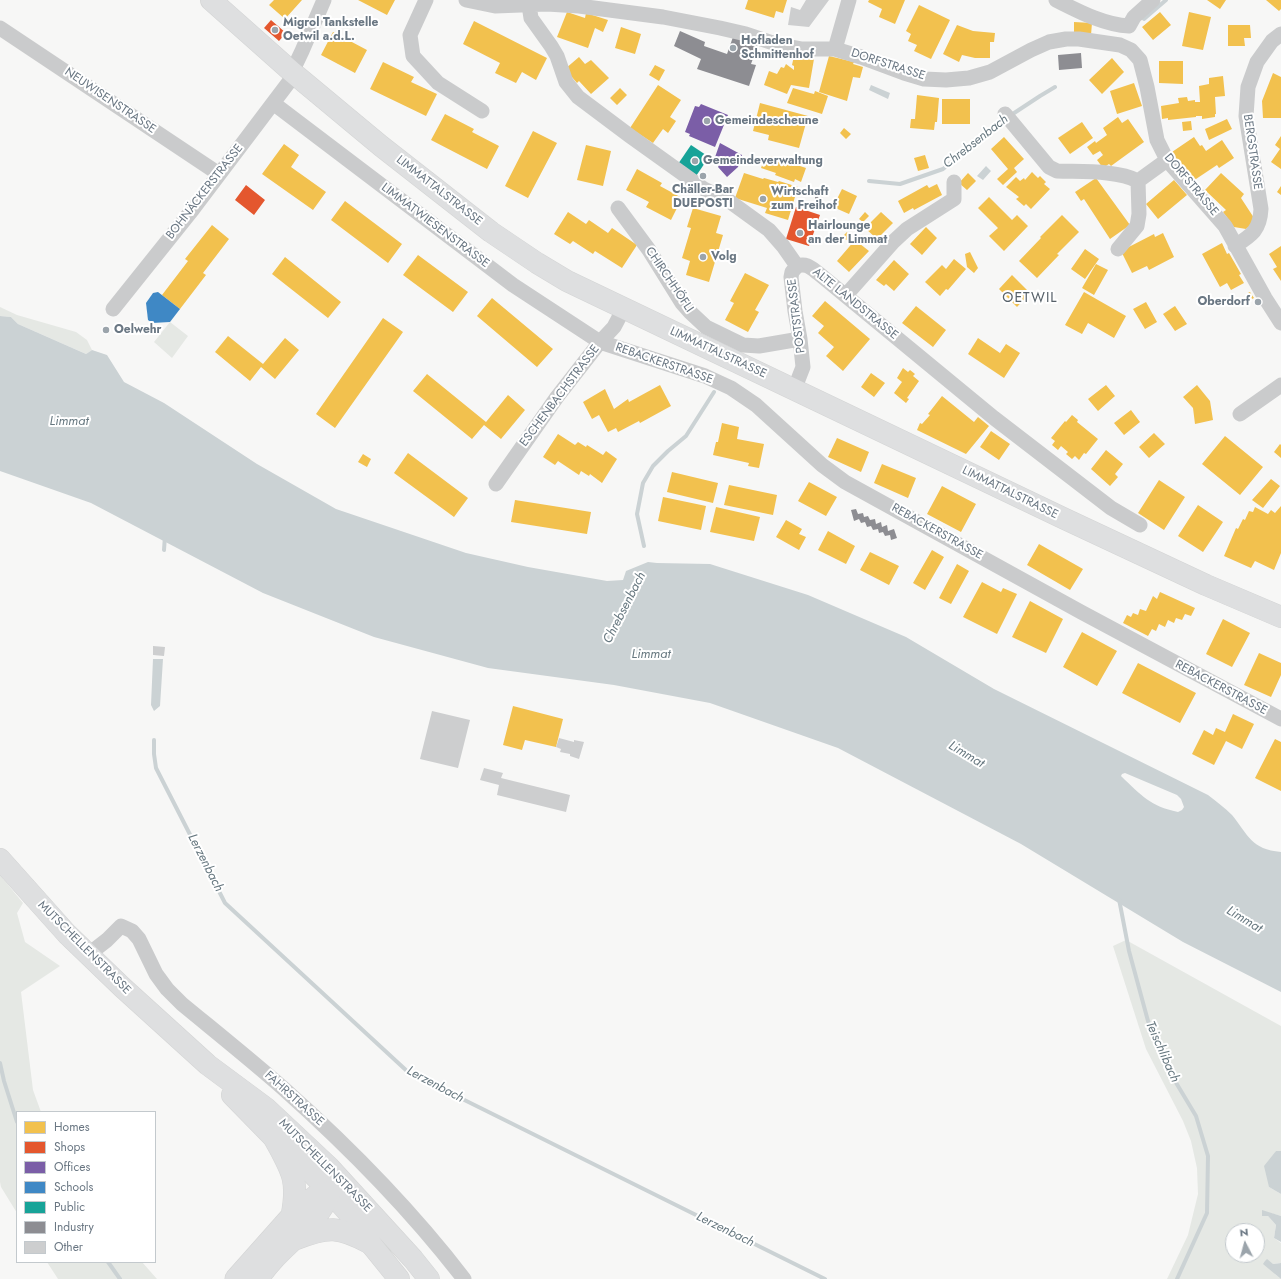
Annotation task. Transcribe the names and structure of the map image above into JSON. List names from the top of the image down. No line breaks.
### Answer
{"streets":{"main road":["LIMMATTALSTRASSE","MUTSCHELLENSTRASSE"],"street":["DORFSTRASSE","NEUWISENSTRASSE","BERGSTRASSE","BOHNÄCKERSTRASSE","LIMMATWIESENSTRASSE","CHIRCHHÖFLI","ALTE LANDSTRASSE","POSTSTRASSE","REBACKERSTRASSE","ESCHENBACHSTRASSE","FAHRSTRASSE"]},"crossings":[["DORFSTRASSE","BERGSTRASSE"],["DORFSTRASSE","ALTE LANDSTRASSE"],["NEUWISENSTRASSE","BOHNÄCKERSTRASSE"],["LIMMATTALSTRASSE","BOHNÄCKERSTRASSE"],["LIMMATTALSTRASSE","POSTSTRASSE"],["LIMMATTALSTRASSE","ESCHENBACHSTRASSE"],["BOHNÄCKERSTRASSE","LIMMATWIESENSTRASSE"],["LIMMATWIESENSTRASSE","REBACKERSTRASSE"],["LIMMATWIESENSTRASSE","ESCHENBACHSTRASSE"],["CHIRCHHÖFLI","POSTSTRASSE"],["ALTE LANDSTRASSE","POSTSTRASSE"],["REBACKERSTRASSE","ESCHENBACHSTRASSE"],["MUTSCHELLENSTRASSE","FAHRSTRASSE"]],"districts":["OETWIL"],"water":["Chrebsenbach","Limmat","Lerzenbach","Teischlibach"],"places":["Migrol Tankstelle Oetwil a.d.L.","Hofladen Schmittenhof","Gemeindescheune","Gemeindeverwaltung","Chäller-Bar DUEPOSTI","Wirtschaft zum Freihof","Hairlounge an der Limmat","Volg","Oberdorf","Oelwehr"],"legend":["Homes","Shops","Offices","Schools","Public","Industry","Other"],"north":"top"}
